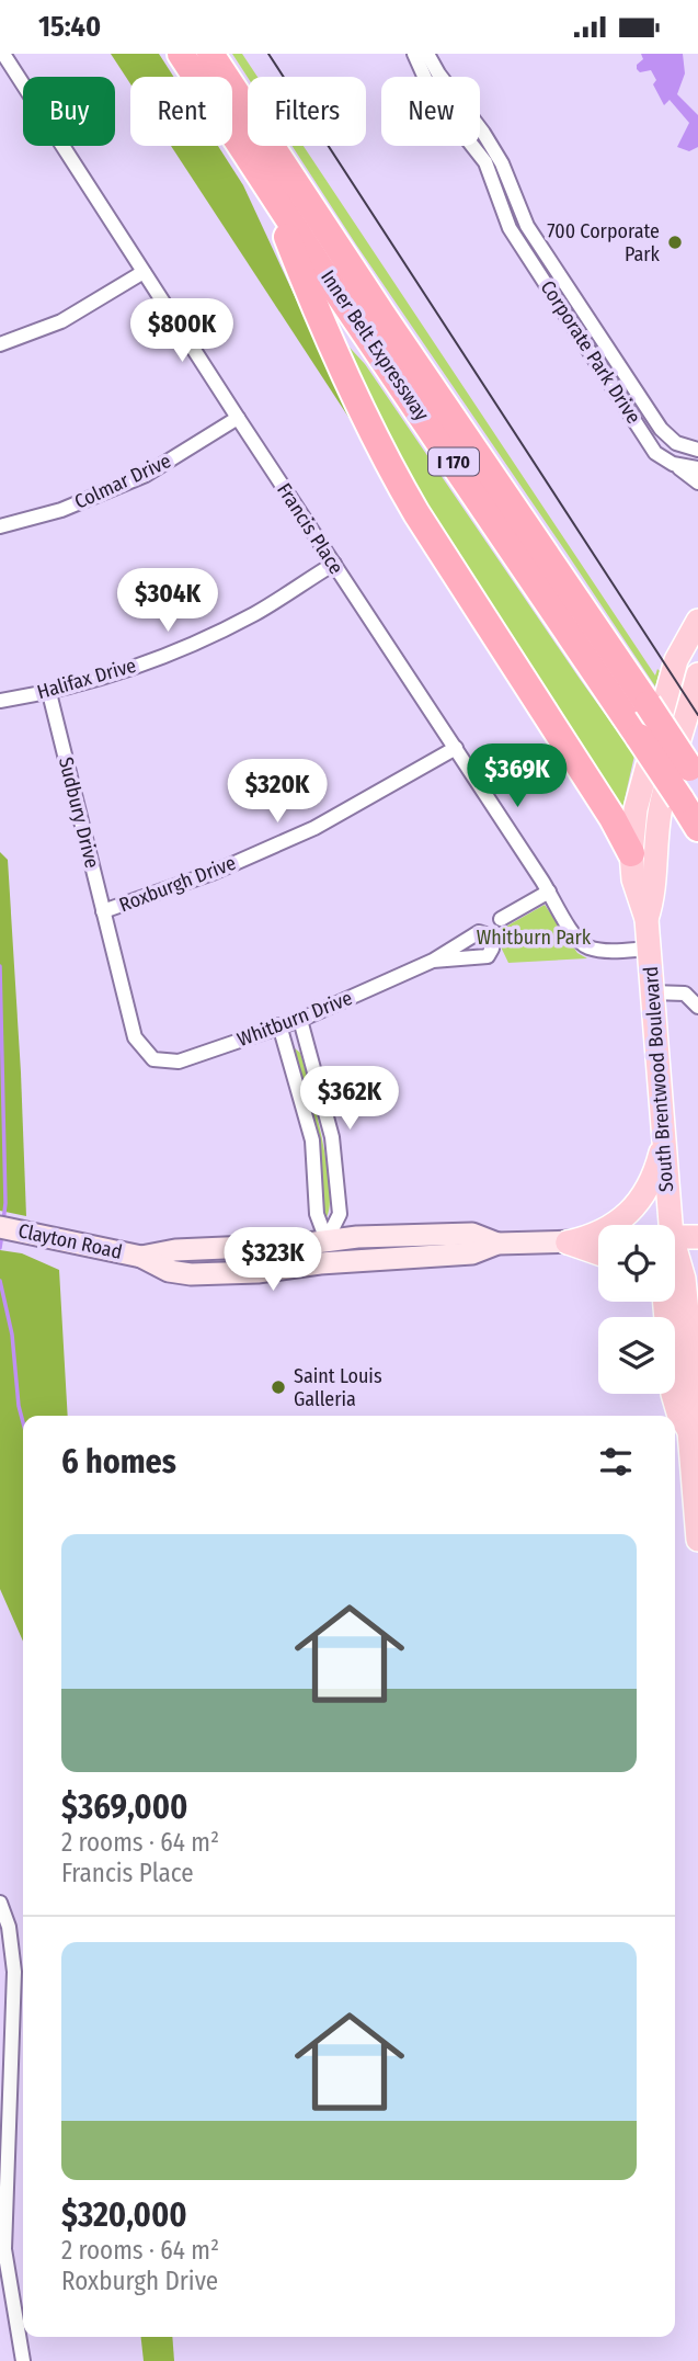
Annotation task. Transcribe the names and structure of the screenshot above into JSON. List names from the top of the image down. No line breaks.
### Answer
{"streets":{"highway":["Inner Belt Expressway","I 170"],"main road":["South Brentwood Boulevard","Clayton Road"],"street":["Corporate Park Drive","Colmar Drive","Francis Place","Halifax Drive","Sudbury Drive","Roxburgh Drive","Whitburn Drive"]},"crossings":[["Colmar Drive","Francis Place"],["Francis Place","Halifax Drive"],["Francis Place","Roxburgh Drive"],["Francis Place","South Brentwood Boulevard"],["Halifax Drive","Sudbury Drive"],["Sudbury Drive","Roxburgh Drive"],["Sudbury Drive","Whitburn Drive"]],"parks":["Whitburn Park"],"places":["700 Corporate Park","Saint Louis Galleria"],"page":{"status":"15:40","chip":["Buy","Rent","Filters","New"],"price":["$800K","$304K","$369K","$320K","$362K","$323K"],"heading":"6 homes","list":[{"name":"$369,000","note":"2 rooms · 64 m² · Francis Place"},{"name":"$320,000","note":"2 rooms · 64 m² · Roxburgh Drive"}]}}
